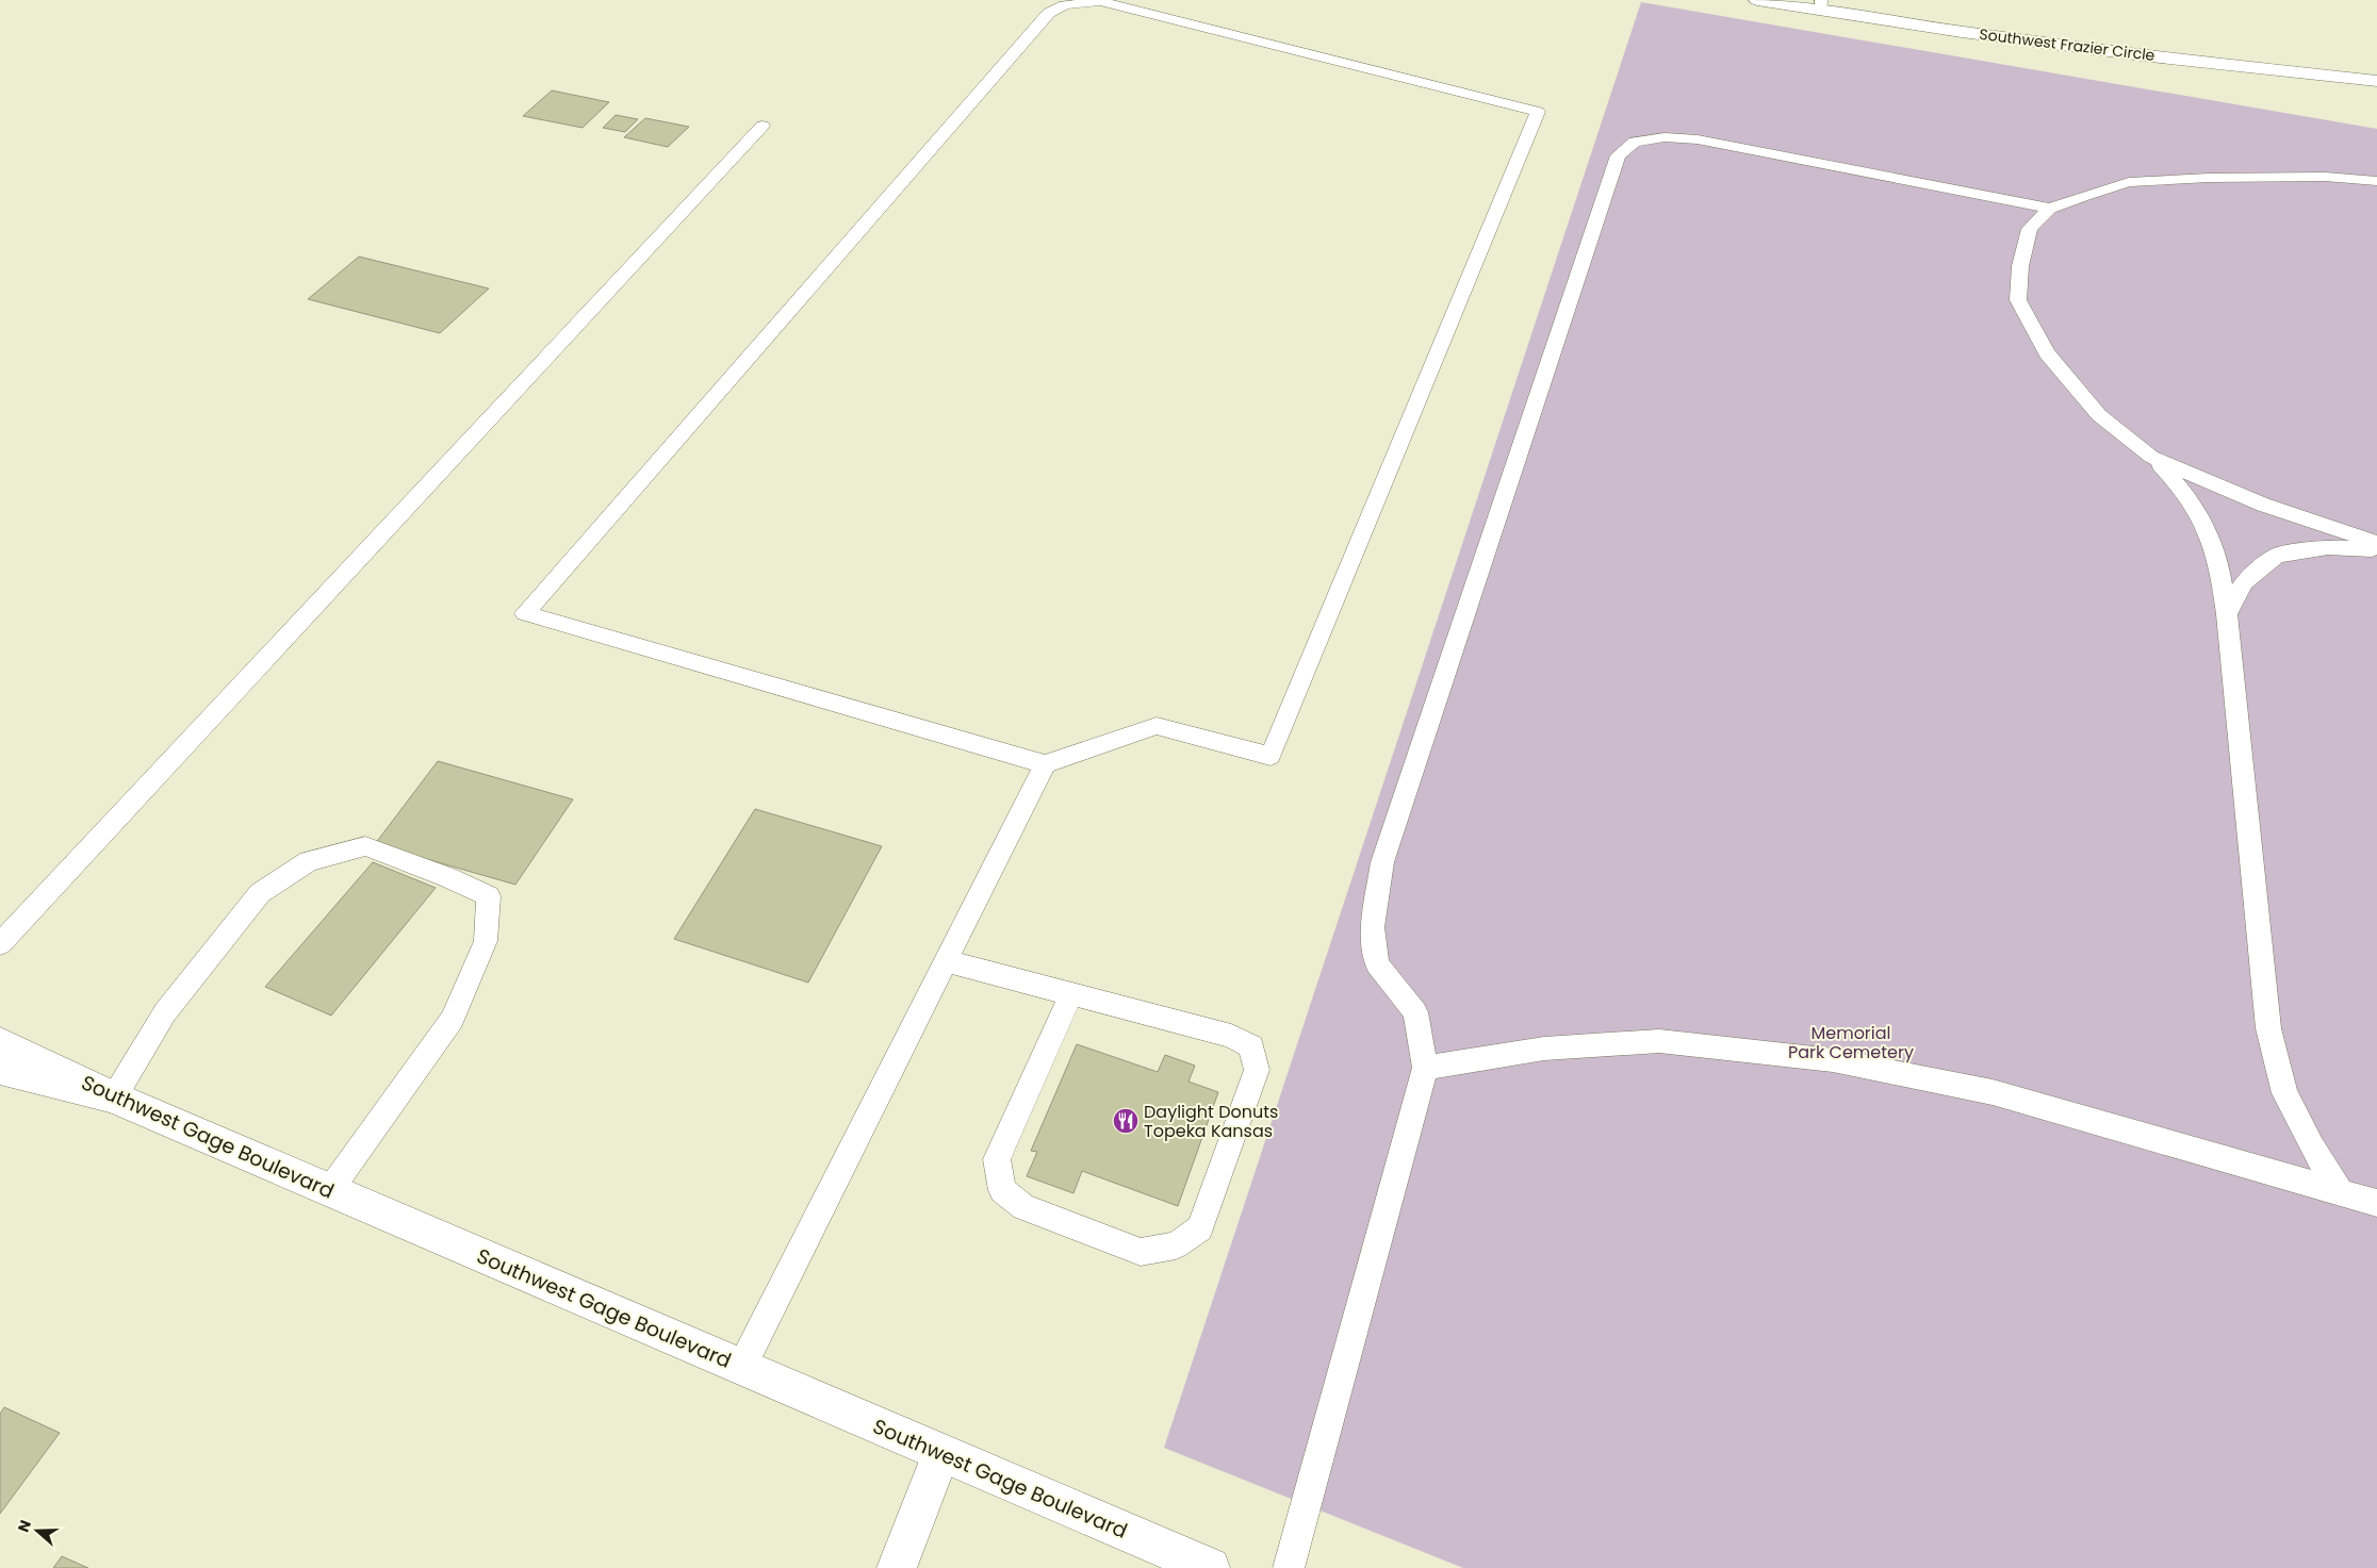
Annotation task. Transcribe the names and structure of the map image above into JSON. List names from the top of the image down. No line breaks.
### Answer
{"streets":{"main road":["Southwest Frazier Circle","Southwest Gage Boulevard"]},"parks":["Memorial Park Cemetery"],"places":{"restaurant":["Daylight Donuts Topeka Kansas"]},"north":"left"}
